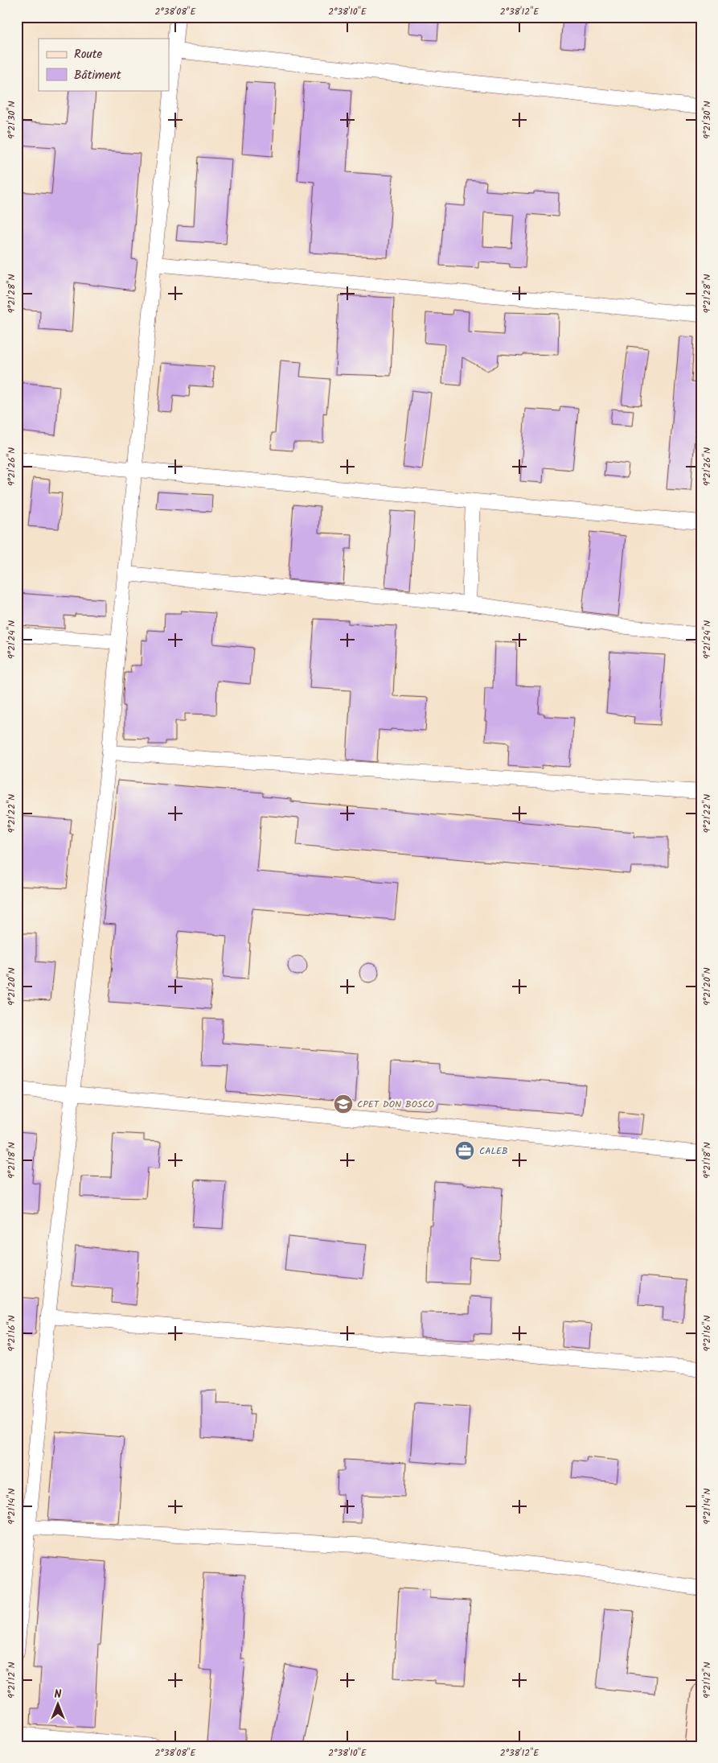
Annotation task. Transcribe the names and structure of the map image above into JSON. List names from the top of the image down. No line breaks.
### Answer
{"places":{"school or university":["CPET DON BOSCO"],"office":["CALEB"]},"legend":["Route","Bâtiment"],"north":"top","coordinates":["2°38'08\"E","2°38'10\"E","2°38'12\"E","9°21'30\"N","9°21'28\"N","9°21'26\"N","9°21'24\"N","9°21'22\"N","9°21'20\"N","9°21'18\"N","9°21'16\"N","9°21'14\"N","9°21'12\"N"]}
